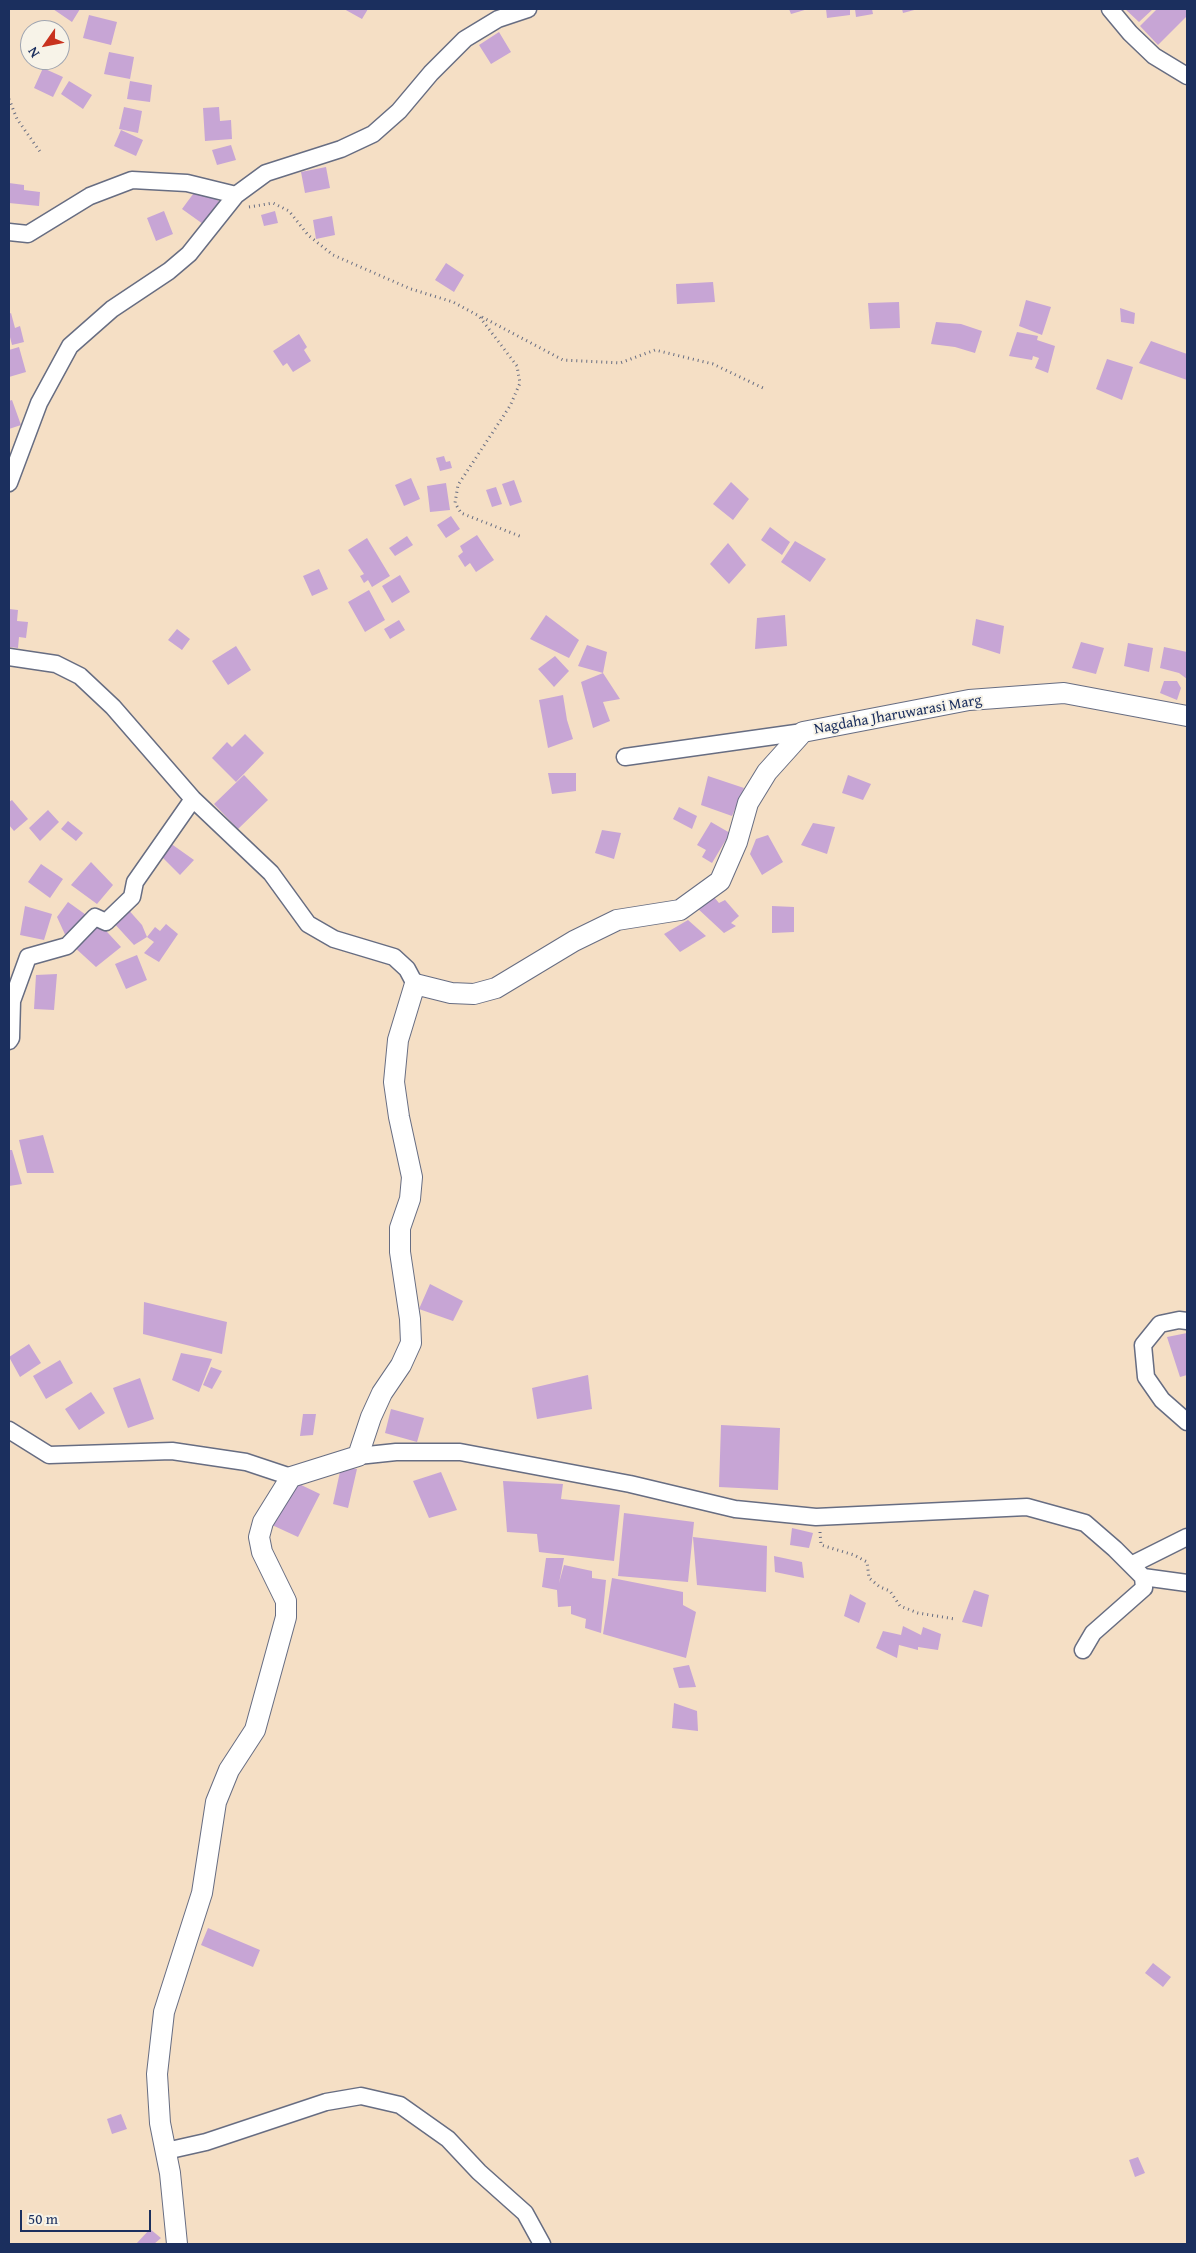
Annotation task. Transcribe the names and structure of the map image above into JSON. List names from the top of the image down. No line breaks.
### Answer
{"streets":{"street":["Nagdaha Jharuwarasi Marg"]},"scale_bar":"50 m","north":"bottom left"}
